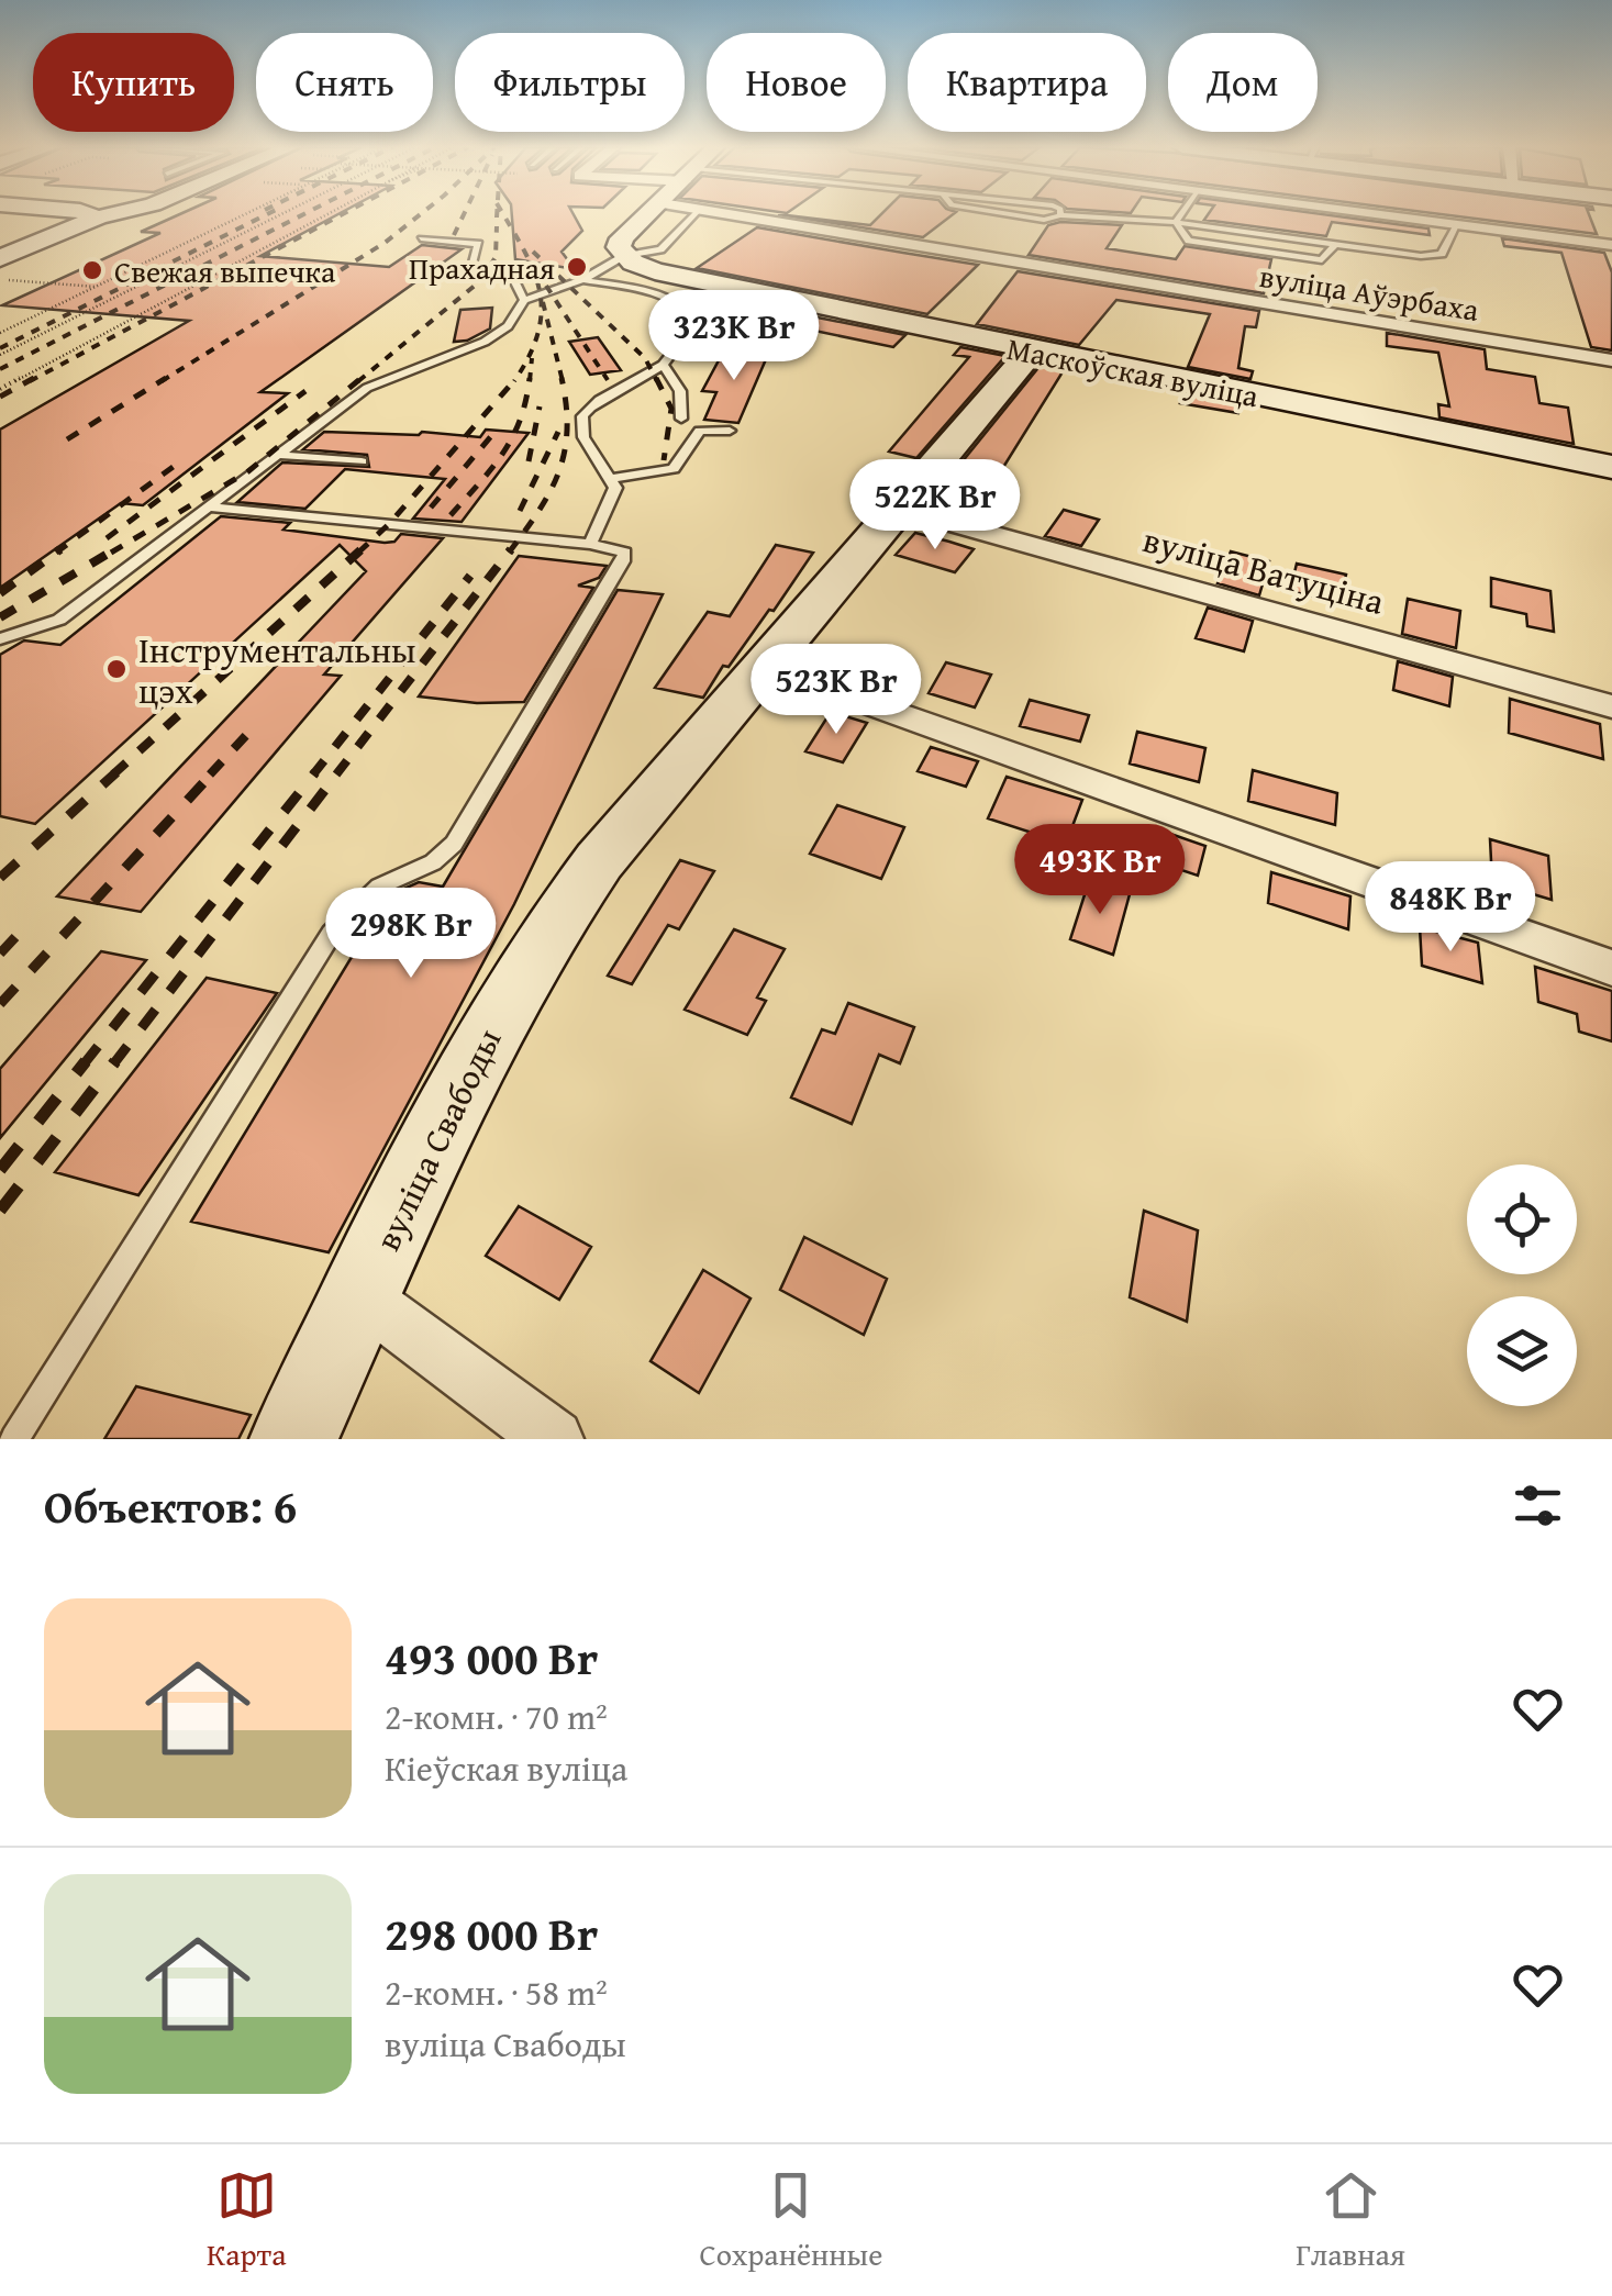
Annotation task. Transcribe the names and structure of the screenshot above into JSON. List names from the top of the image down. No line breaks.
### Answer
{"streets":{"street":["вуліца Аўэрбаха","Маскоўская вуліца","вуліца Ватуціна","вуліца Свабоды"]},"crossings":[["Маскоўская вуліца","вуліца Свабоды"],["вуліца Ватуціна","вуліца Свабоды"]],"places":["Прахадная","Свежая выпечка","Інструментальны цэх"],"page":{"chip":["Купить","Снять","Фильтры","Новое","Квартира","Дом"],"price":["323K Br","522K Br","523K Br","493K Br","848K Br","298K Br"],"heading":"Объектов: 6","list":[{"name":"493 000 Br","note":"2-комн. · 70 m² · Кіеўская вуліца"},{"name":"298 000 Br","note":"2-комн. · 58 m² · вуліца Свабоды"}],"tabs":["Карта","Сохранённые","Главная"]}}
